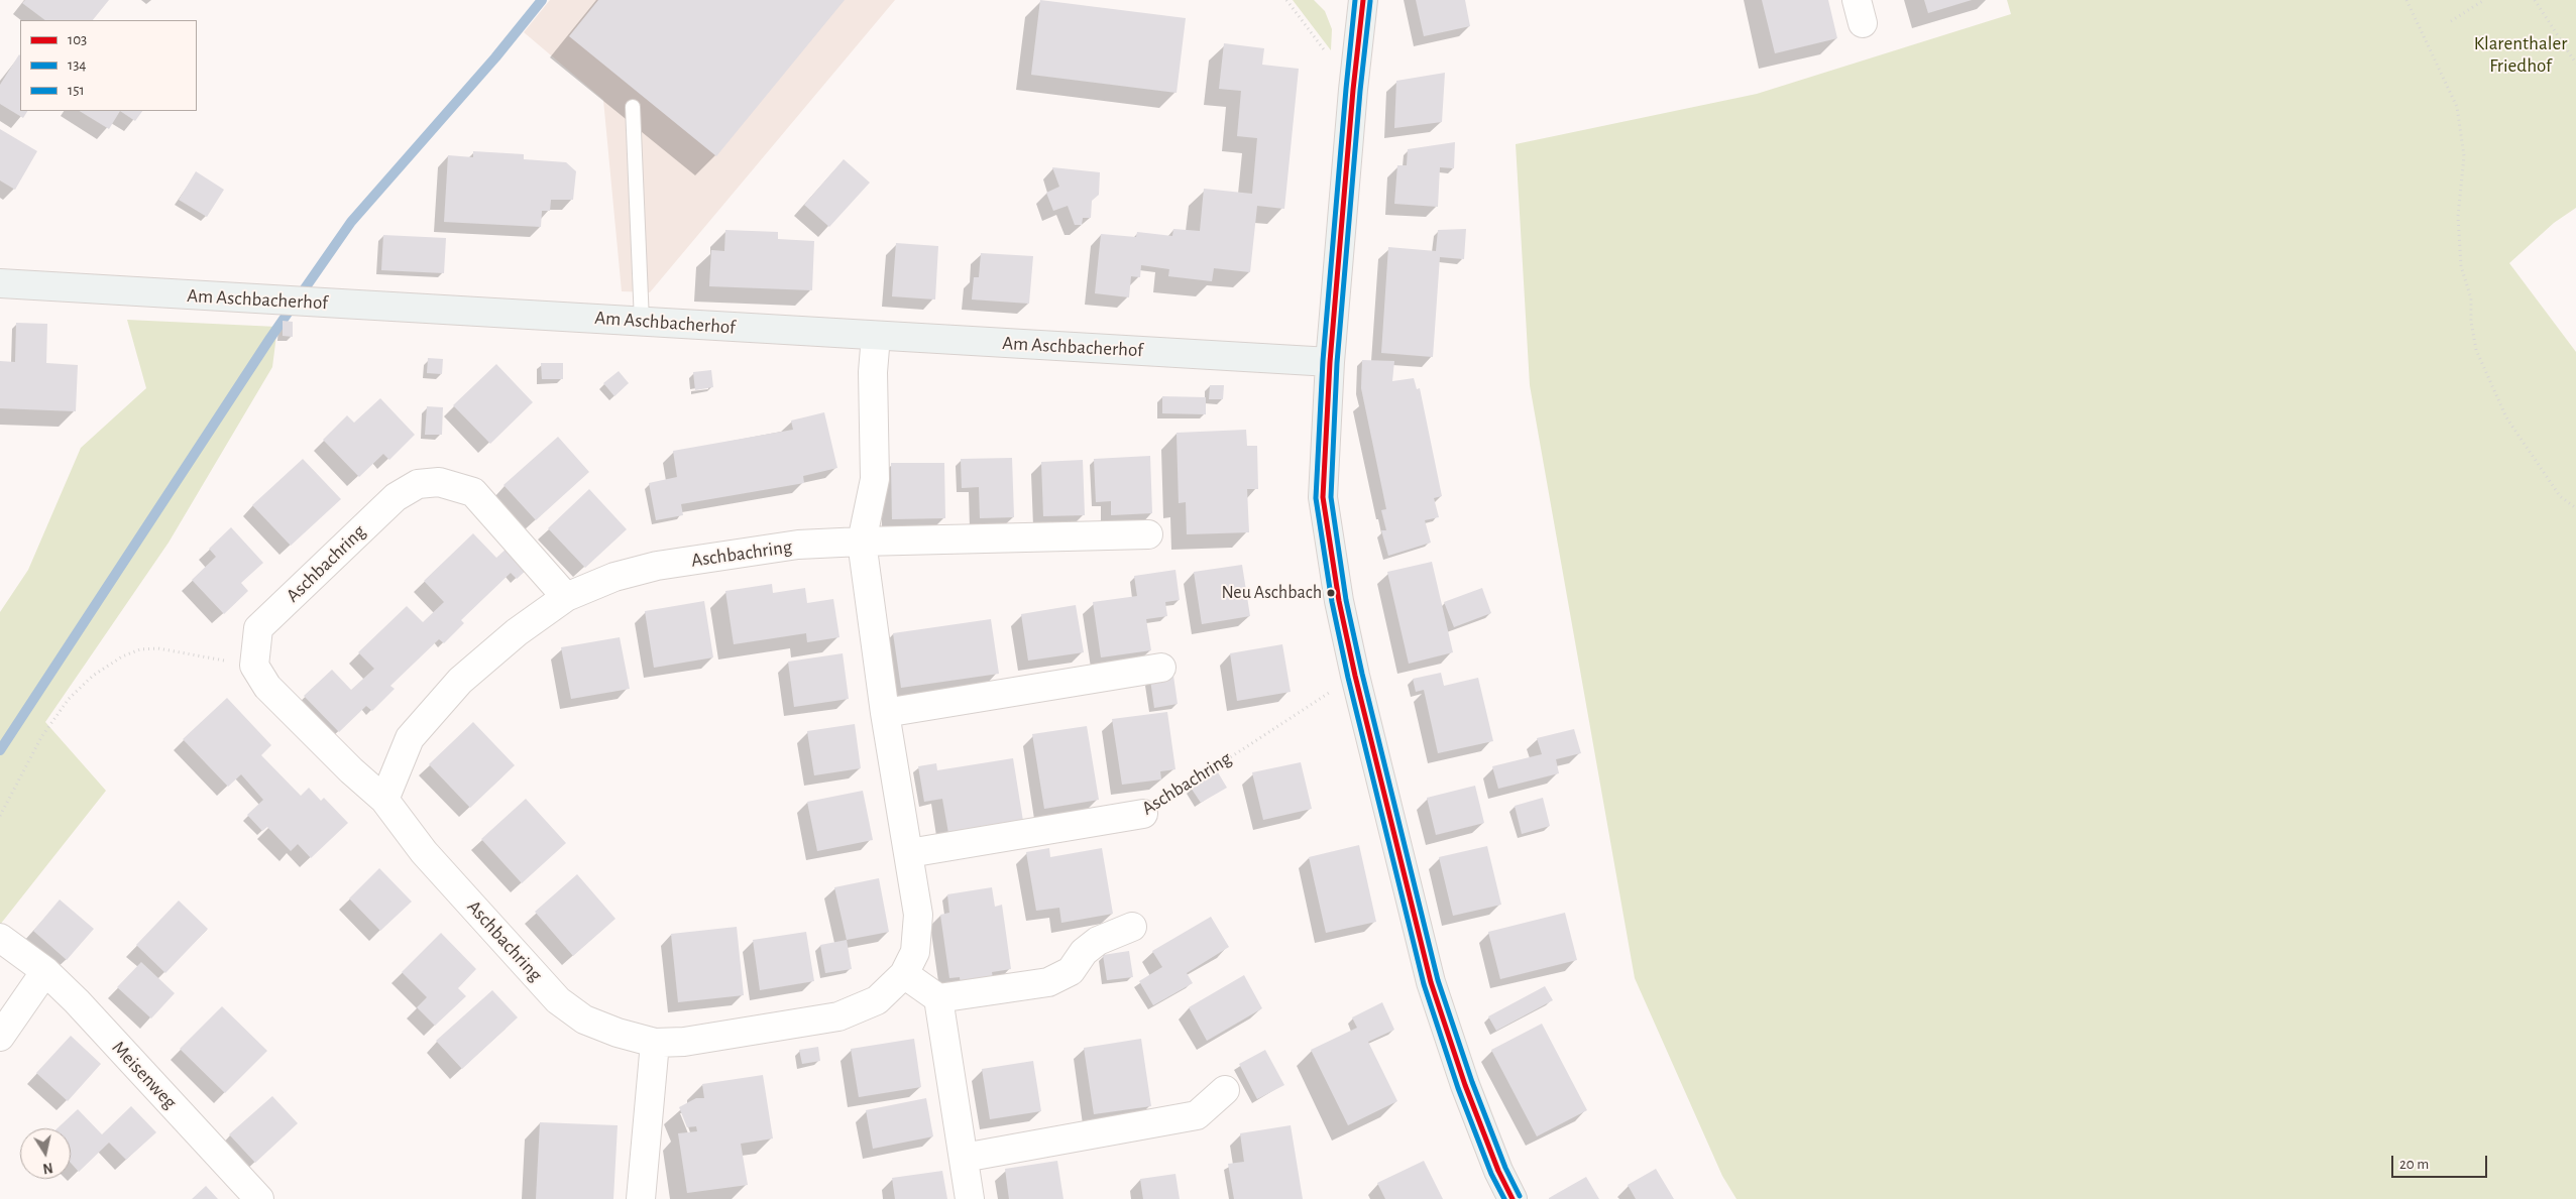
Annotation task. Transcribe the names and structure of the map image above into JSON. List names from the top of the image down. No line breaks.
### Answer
{"streets":{"street":["Am Aschbacherhof","Aschbachring","Meisenweg"]},"crossings":[["Am Aschbacherhof","Aschbachring"]],"parks":["Klarenthaler Friedhof"],"places":["Neu Aschbach"],"lines":["transit line 103","transit line 134","transit line 151"],"legend":["103","134","151"],"scale_bar":"20 m","north":"bottom"}
